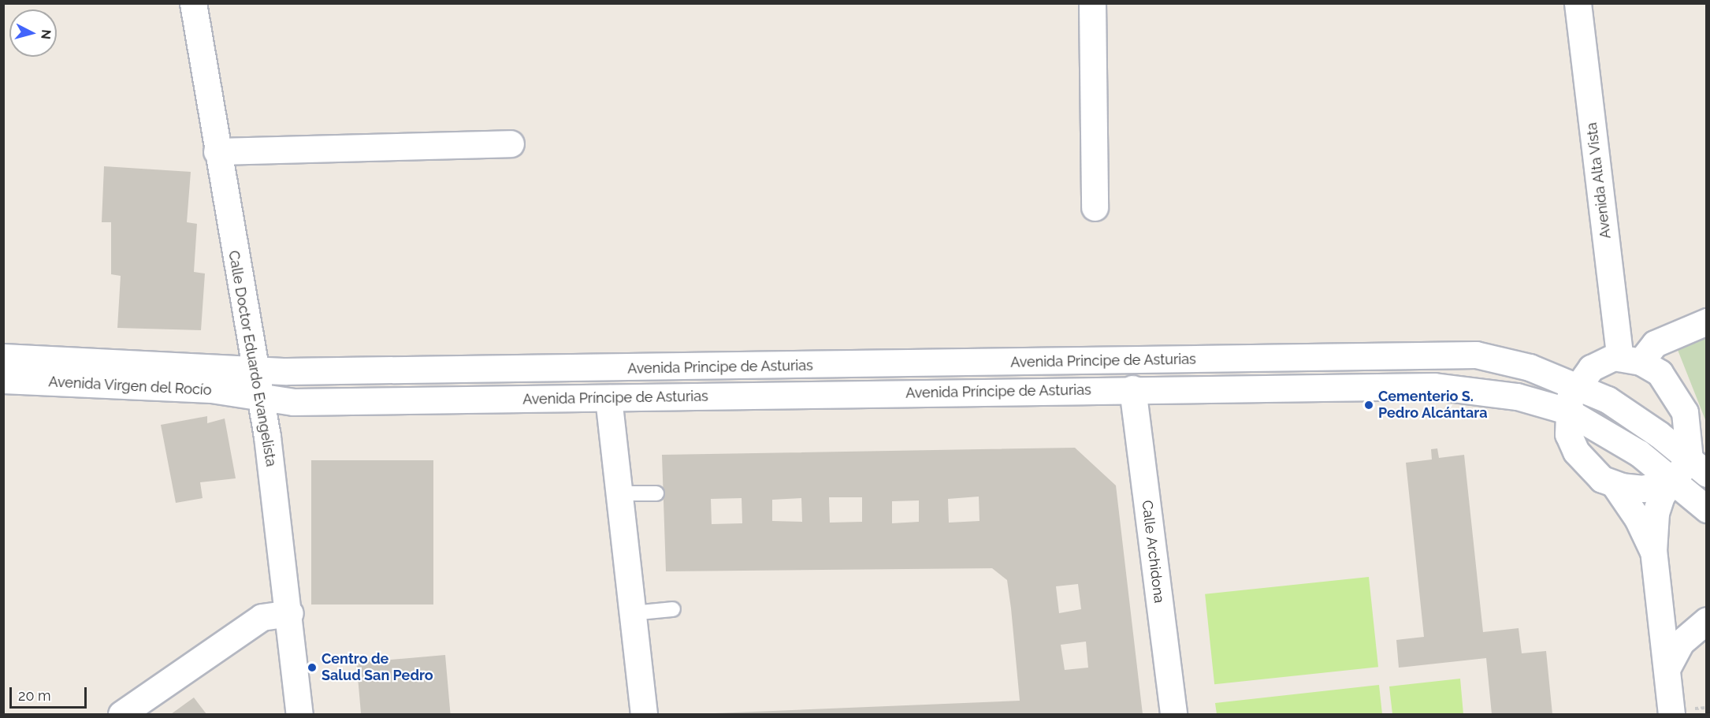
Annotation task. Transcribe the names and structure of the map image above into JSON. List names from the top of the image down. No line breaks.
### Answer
{"streets":{"street":["Avenida Alta Vista","Calle Doctor Eduardo Evangelista","Avenida Principe de Asturias","Avenida Virgen del Rocío","Avenida Príncipe de Asturias","Calle Archidona"]},"crossings":[["Calle Doctor Eduardo Evangelista","Avenida Principe de Asturias"],["Calle Doctor Eduardo Evangelista","Avenida Virgen del Rocío"],["Calle Doctor Eduardo Evangelista","Avenida Príncipe de Asturias"],["Avenida Principe de Asturias","Avenida Virgen del Rocío"],["Avenida Principe de Asturias","Avenida Príncipe de Asturias"],["Avenida Virgen del Rocío","Avenida Príncipe de Asturias"],["Avenida Príncipe de Asturias","Calle Archidona"]],"places":["Cementerio S. Pedro Alcántara","Centro de Salud San Pedro"],"scale_bar":"20 m","north":"right"}
